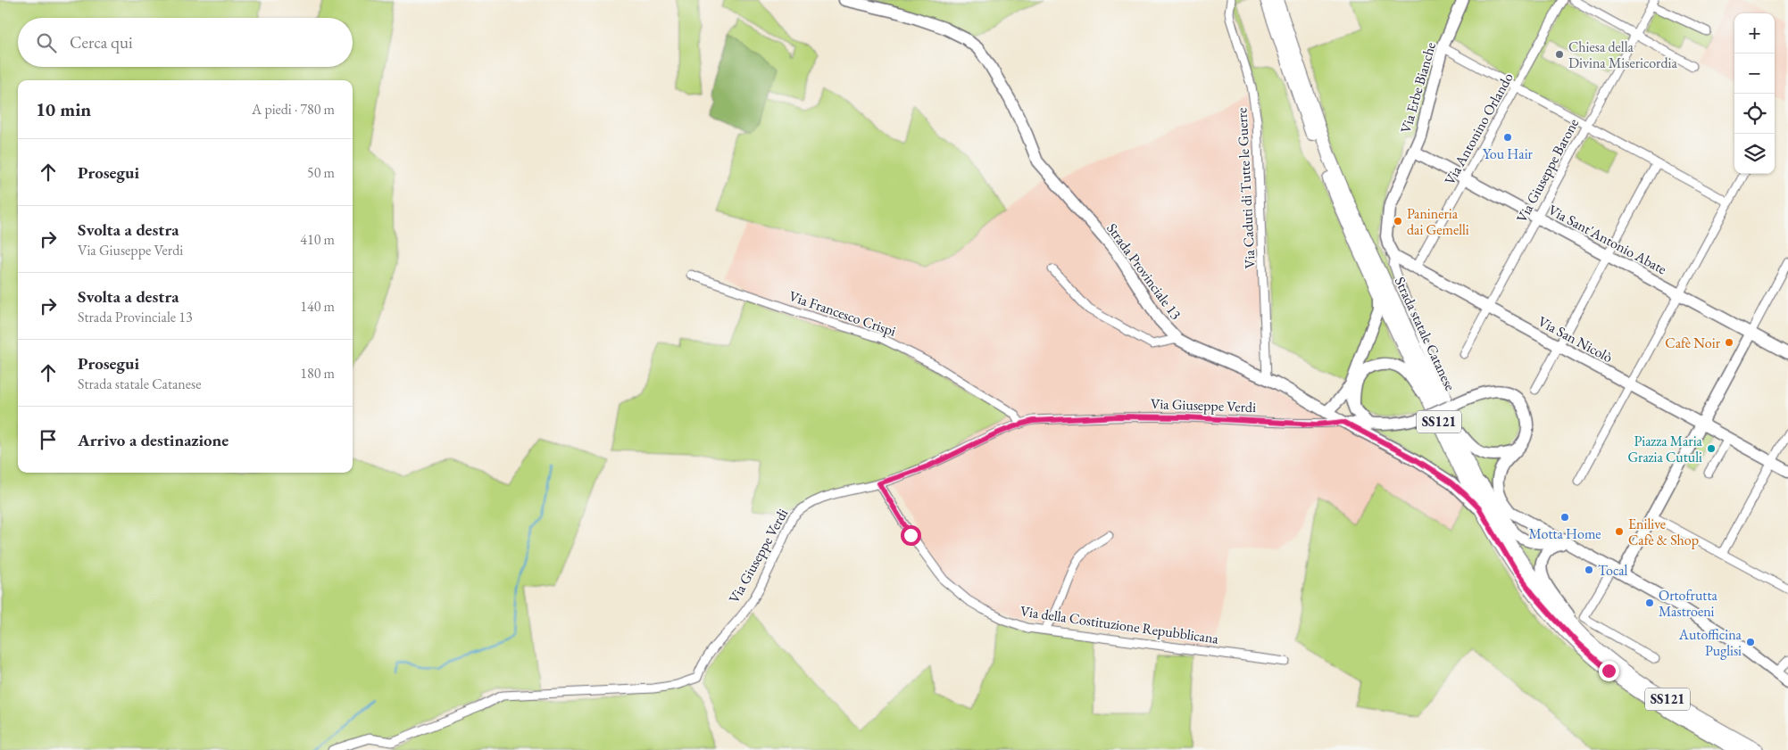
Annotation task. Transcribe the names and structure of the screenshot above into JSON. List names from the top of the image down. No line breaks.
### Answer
{"streets":{"main road":["Via Erbe Bianche","Via Sant'Antonio Abate","Strada Provinciale 13","Strada statale Catanese","Via San Nicolò","SS121"],"street":["Via Antonino Orlando","Via Giuseppe Barone","Via Caduti di Tutte le Guerre","Via Francesco Crispi","Via Giuseppe Verdi","Via della Costituzione Repubblicana"]},"crossings":[["Via Erbe Bianche","Via Sant'Antonio Abate"],["Via Erbe Bianche","Via San Nicolò"],["Via Antonino Orlando","Via Sant'Antonio Abate"],["Via Antonino Orlando","Via San Nicolò"],["Via Giuseppe Barone","Via Sant'Antonio Abate"],["Via Giuseppe Barone","Via San Nicolò"],["Via Caduti di Tutte le Guerre","Strada Provinciale 13"],["Strada Provinciale 13","Strada statale Catanese"],["Strada Provinciale 13","Via Giuseppe Verdi"],["Via Francesco Crispi","Via Giuseppe Verdi"],["Via Giuseppe Verdi","Via della Costituzione Repubblicana"]],"places":["Chiesa della Divina Misericordia","You Hair","Panineria dai Gemelli","Cafè Noir","Piazza Maria Grazia Cutuli","Motta Home","Enilive Cafè & Shop","Tocal","Ortofrutta Mastroeni","Autofficina Puglisi"],"page":{"map_buttons":["+","−"],"search":"Cerca qui","heading":["10 min","A piedi · 780 m"],"list":[["Prosegui","50 m"],["Svolta a destra","Via Giuseppe Verdi","410 m"],["Svolta a destra","Strada Provinciale 13","140 m"],["Prosegui","Strada statale Catanese","180 m"],"Arrivo a destinazione"]}}
